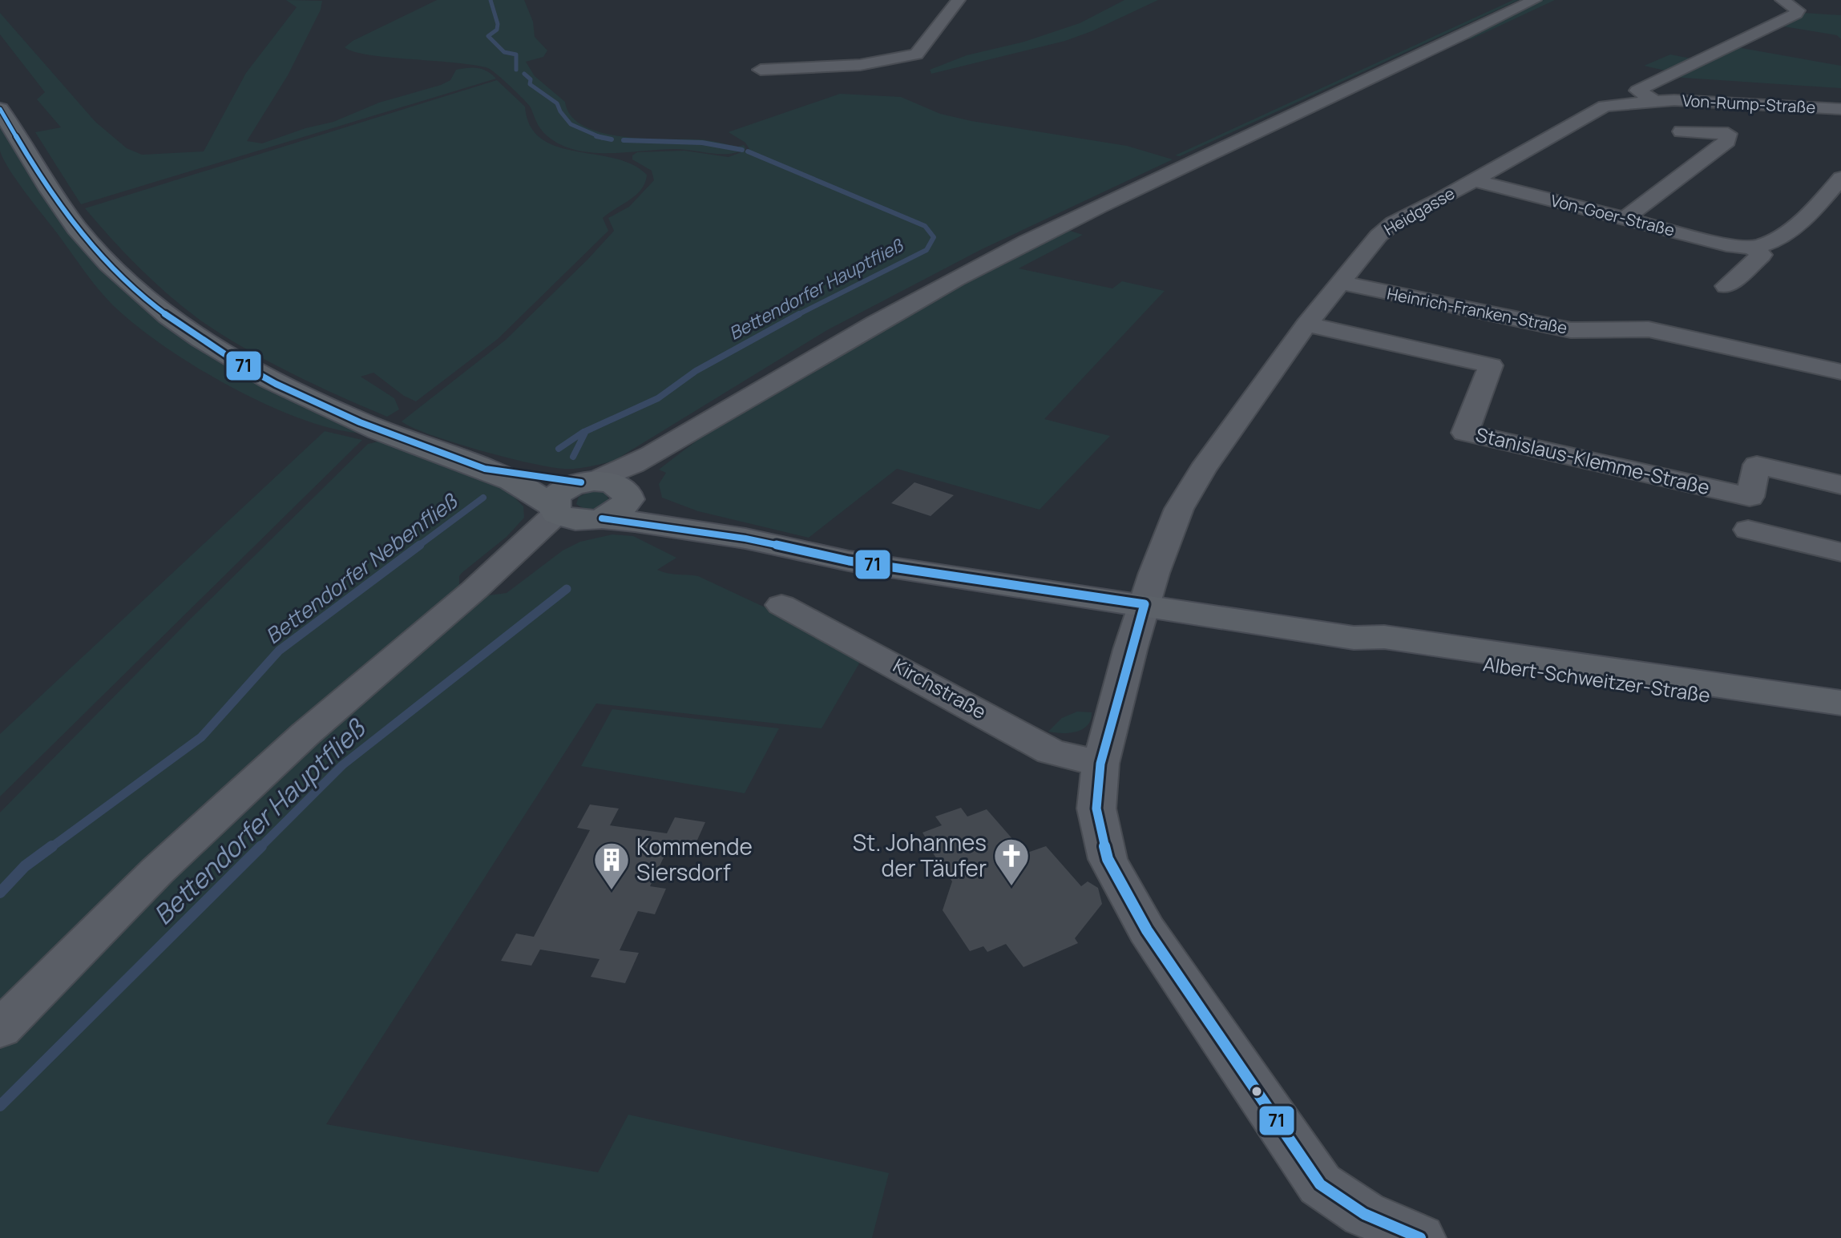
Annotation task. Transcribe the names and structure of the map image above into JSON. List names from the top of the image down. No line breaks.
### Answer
{"streets":{"main road":["Albert-Schweitzer-Straße"],"street":["Von-Rump-Straße","Heidgasse","Von-Goer-Straße","Heinrich-Franken-Straße","Stanislaus-Klemme-Straße","Kirchstraße"]},"crossings":[["Von-Rump-Straße","Heidgasse"],["Heidgasse","Von-Goer-Straße"],["Heidgasse","Heinrich-Franken-Straße"],["Heidgasse","Stanislaus-Klemme-Straße"],["Heidgasse","Albert-Schweitzer-Straße"]],"water":["Bettendorfer Hauptfließ","Bettendorfer Nebenfließ"],"places":{"church":["St. Johannes der Täufer"],"building":["Kommende Siersdorf"]},"lines":["transit line 71"]}
